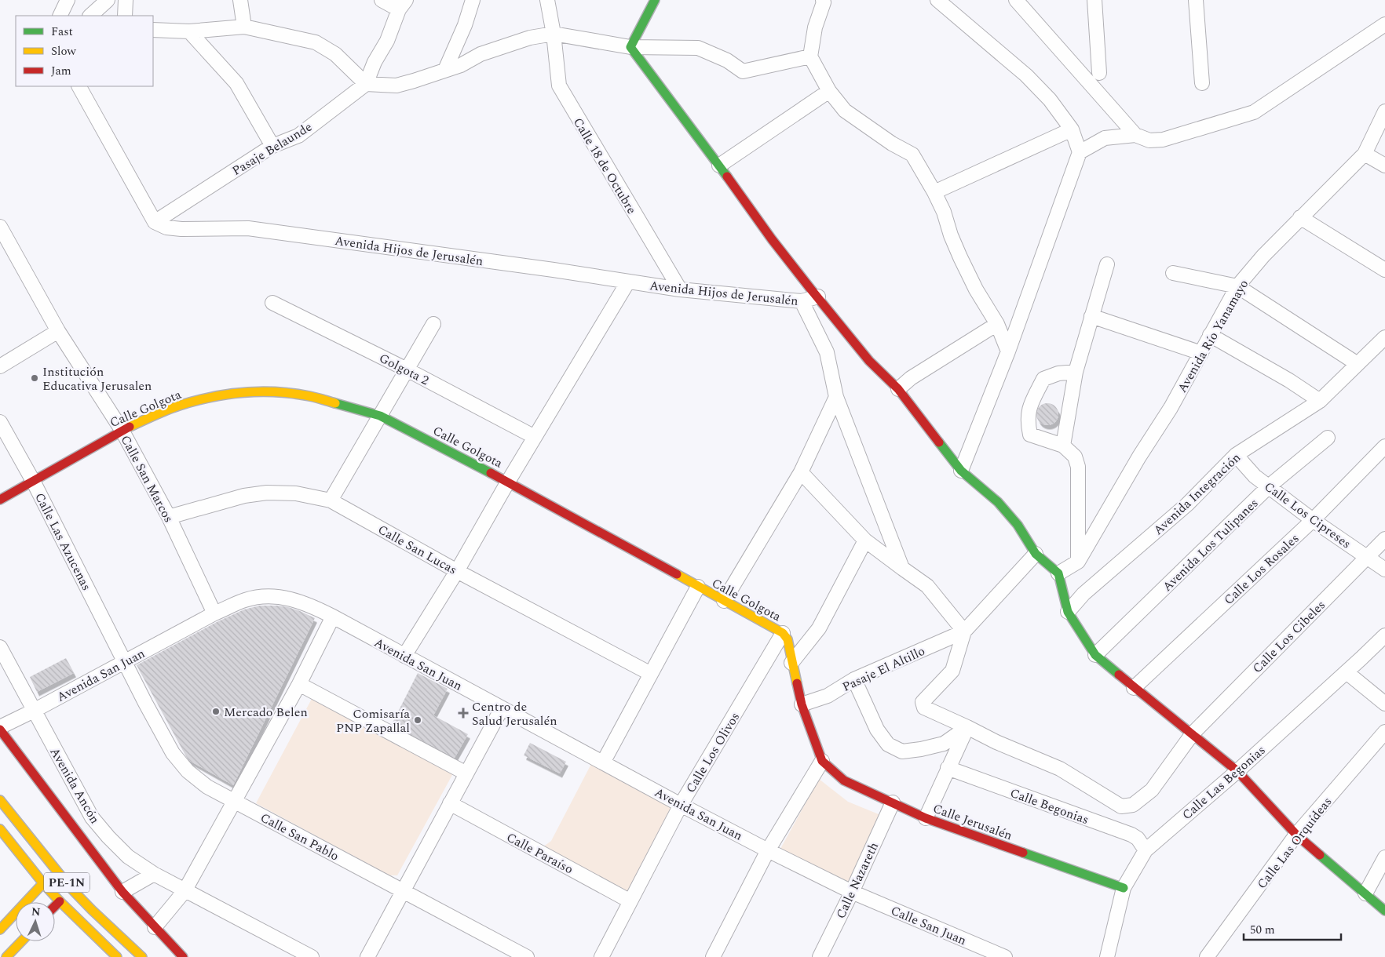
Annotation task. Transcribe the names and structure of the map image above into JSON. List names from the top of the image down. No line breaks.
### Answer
{"streets":{"main road":["Calle Golgota","Calle Jerusalén","PE-1N"],"street":["Pasaje Belaunde","Calle 18 de Octubre","Avenida Hijos de Jerusalén","Avenida Río Yanamayo","Golgota 2","Calle San Marcos","Avenida Integración","Calle Los Cipreses","Calle Las Azucenas","Avenida Los Tulipanes","Calle San Lucas","Calle Los Rosales","Calle Los Cibeles","Avenida San Juan","Pasaje El Altillo","Calle Los Olivos","Calle Las Begonias","Avenida Ancón","Calle Begonias","Calle San Pablo","Calle Las Orquídeas","Calle Paraíso","Calle Nazareth","Calle San Juan"]},"crossings":[["Pasaje Belaunde","Avenida Hijos de Jerusalén"],["Calle 18 de Octubre","Avenida Hijos de Jerusalén"],["Calle Golgota","Calle San Marcos"],["Calle Golgota","Calle Las Azucenas"],["Calle Golgota","Pasaje El Altillo"],["Calle Golgota","Calle Los Olivos"],["Calle Golgota","Calle Jerusalén"],["Calle San Marcos","Calle San Lucas"],["Calle San Marcos","Avenida San Juan"],["Avenida Integración","Calle Los Cipreses"],["Calle Los Cipreses","Avenida Los Tulipanes"],["Calle Los Cipreses","Calle Los Rosales"],["Calle Los Cipreses","Calle Los Cibeles"],["Calle Las Azucenas","Avenida San Juan"],["Calle Las Azucenas","Calle San Pablo"],["Calle Los Cibeles","Pasaje El Altillo"],["Avenida San Juan","Calle Los Olivos"],["Avenida San Juan","Avenida Ancón"],["Avenida San Juan","Calle San Pablo"],["Avenida San Juan","Calle Nazareth"],["Avenida San Juan","Calle San Juan"],["Calle Los Olivos","Calle Paraíso"],["Calle Las Begonias","Calle Begonias"],["Calle Las Begonias","Calle Jerusalén"],["Calle Jerusalén","Calle Nazareth"],["Calle Nazareth","Calle San Juan"]],"places":{"other":["Institución Educativa Jerusalen","Mercado Belen","Comisaría PNP Zapallal"],"health":["Centro de Salud Jerusalén"]},"legend":["Fast","Slow","Jam"],"scale_bar":"50 m","north":"top"}
